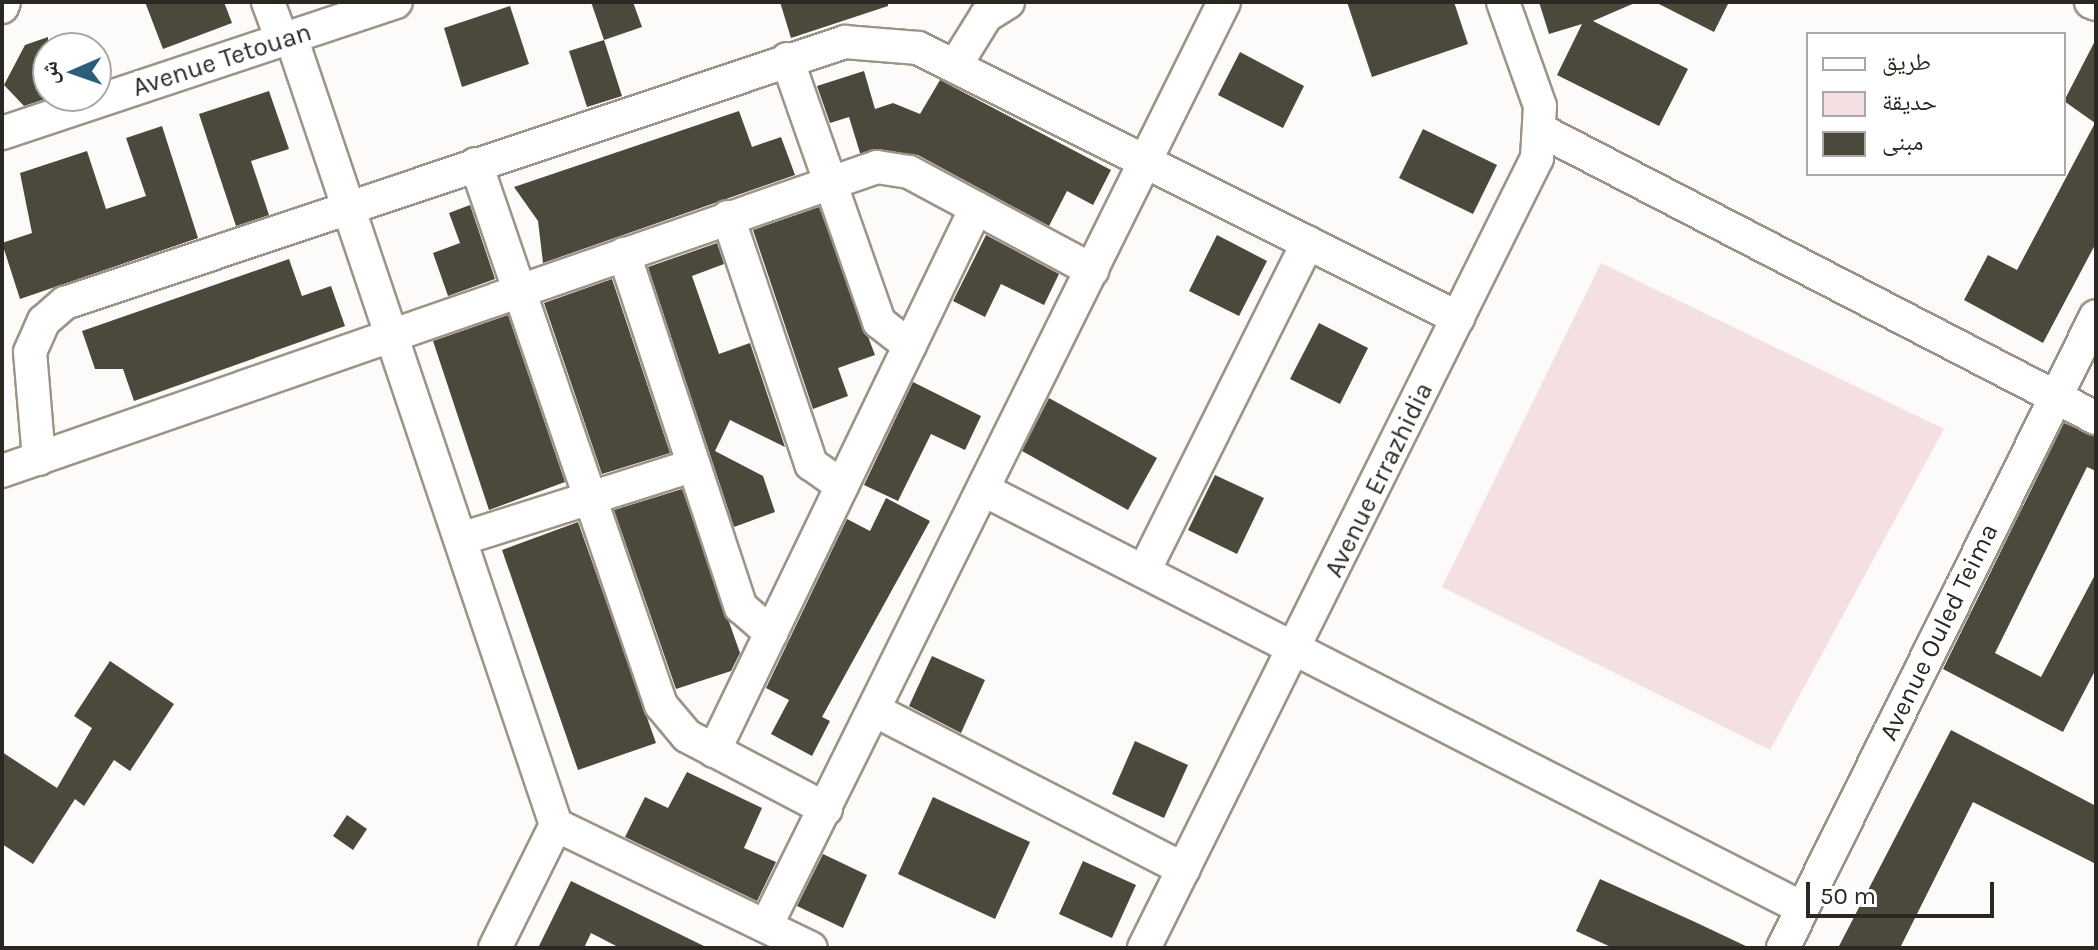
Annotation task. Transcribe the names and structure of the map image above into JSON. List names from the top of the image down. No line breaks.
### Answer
{"streets":{"street":["Avenue Tetouan","Avenue Errazhidia","Avenue Ouled Teima"]},"legend":["طريق","حديقة","مبنى"],"scale_bar":"50 m","north":"left"}
